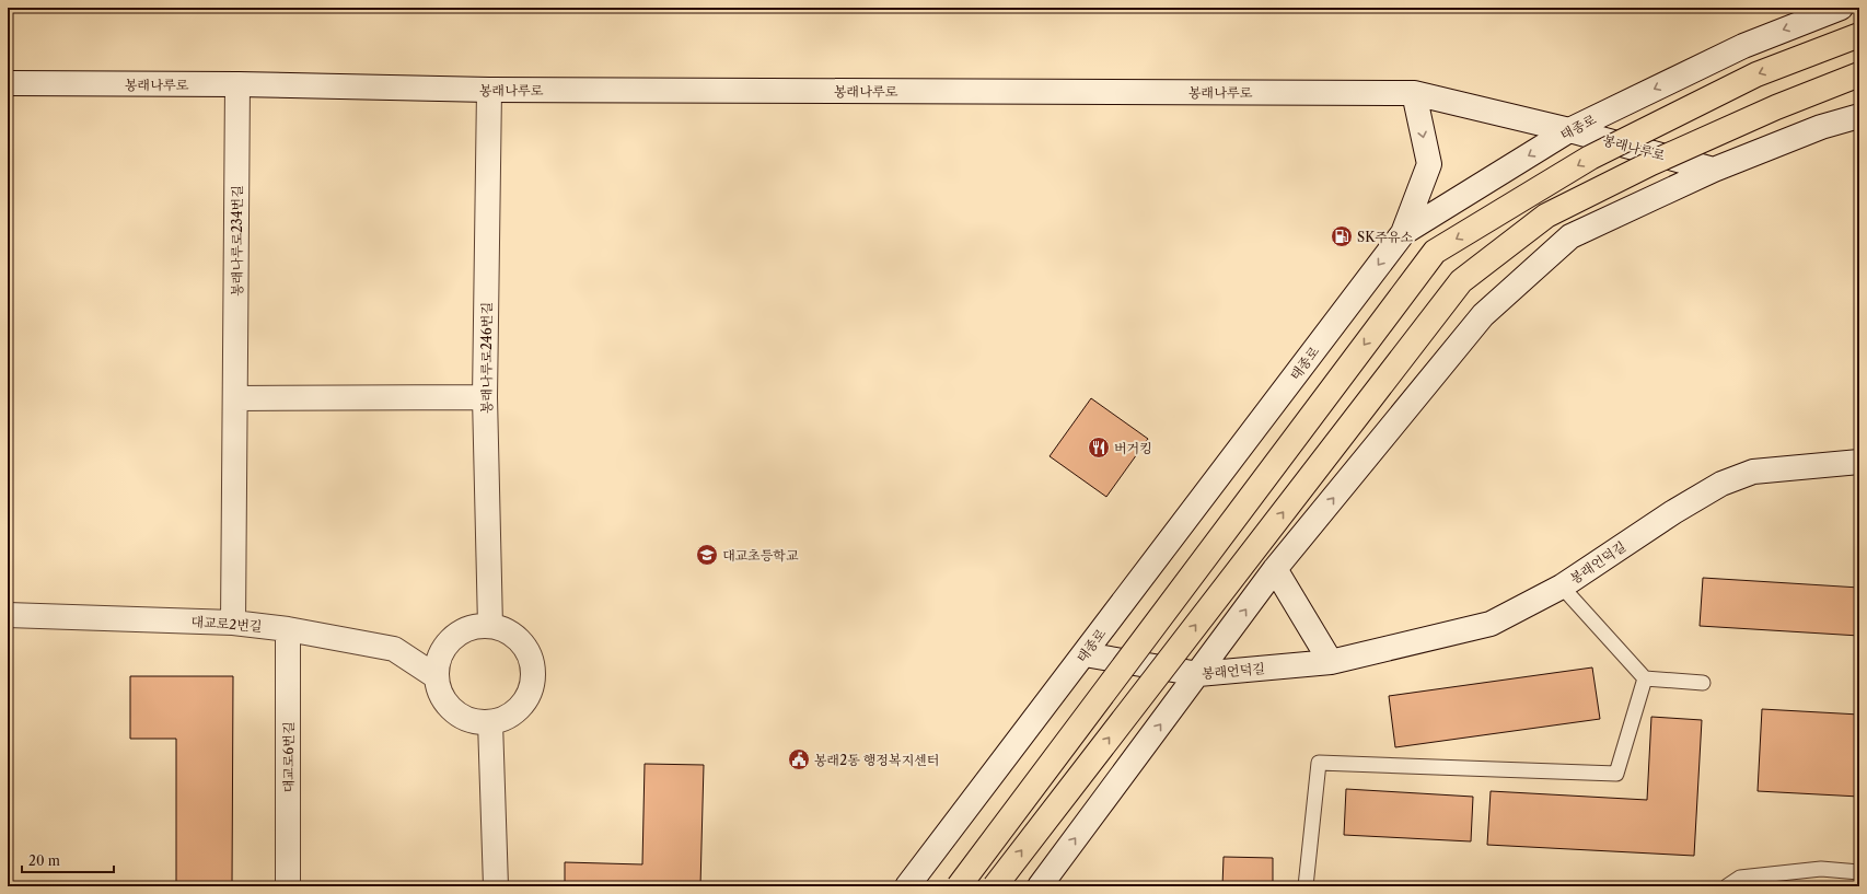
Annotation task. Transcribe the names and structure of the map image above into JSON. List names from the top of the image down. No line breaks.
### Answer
{"streets":{"street":["봉래나루로","태종로","봉래나루로234번길","봉래나루로246번길","봉래언덕길","대교로2번길","대교로6번길"]},"crossings":[["봉래나루로","태종로"],["봉래나루로","봉래나루로234번길"],["봉래나루로","봉래나루로246번길"],["태종로","봉래언덕길"],["봉래나루로234번길","대교로2번길"],["봉래나루로246번길","대교로2번길"],["대교로2번길","대교로6번길"]],"places":{"fuel station":["SK주유소"],"restaurant":["버거킹"],"school or university":["대교초등학교"],"public building":["봉래2동 행정복지센터"]},"scale_bar":"20 m"}
